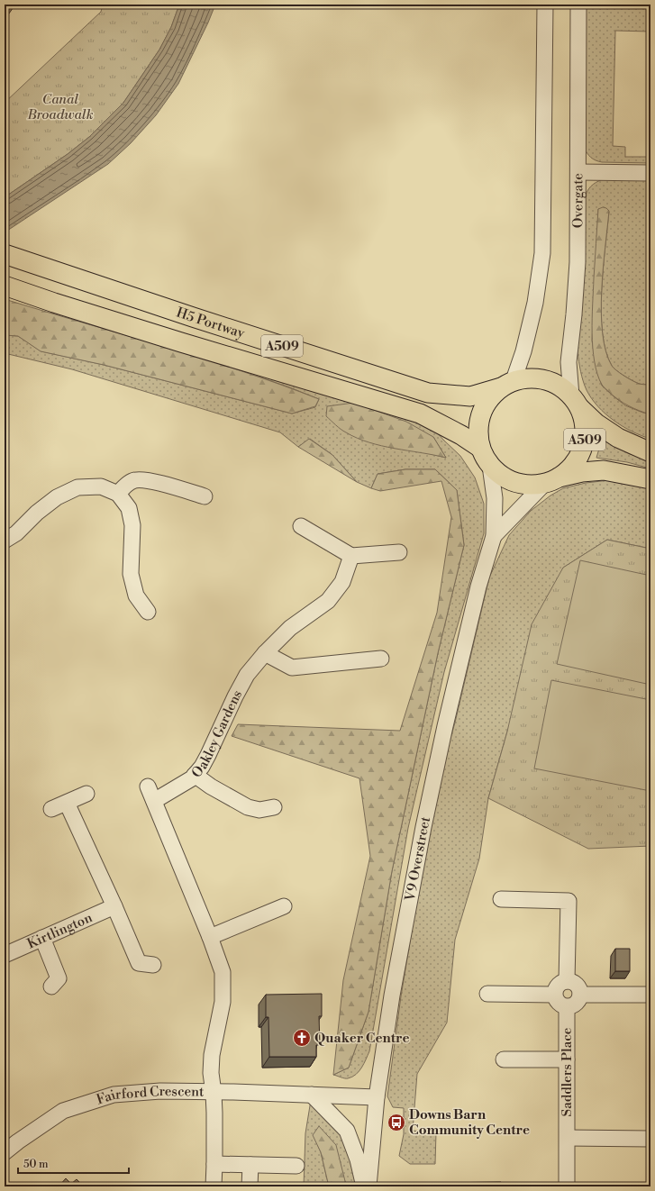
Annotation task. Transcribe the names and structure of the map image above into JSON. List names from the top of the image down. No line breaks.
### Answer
{"streets":{"main road":["H5 Portway","A509"],"street":["Overgate","Oakley Gardens","V9 Overstreet","Kirtlington","Saddlers Place","Fairford Crescent"]},"crossings":[["Overgate","H5 Portway"],["Overgate","A509"],["Overgate","V9 Overstreet"],["H5 Portway","A509"],["H5 Portway","V9 Overstreet"],["A509","V9 Overstreet"],["V9 Overstreet","Fairford Crescent"]],"parks":["Canal Broadwalk"],"places":{"church":["Quaker Centre"],"bus stop":["Downs Barn Community Centre"]},"scale_bar":"50 m"}
